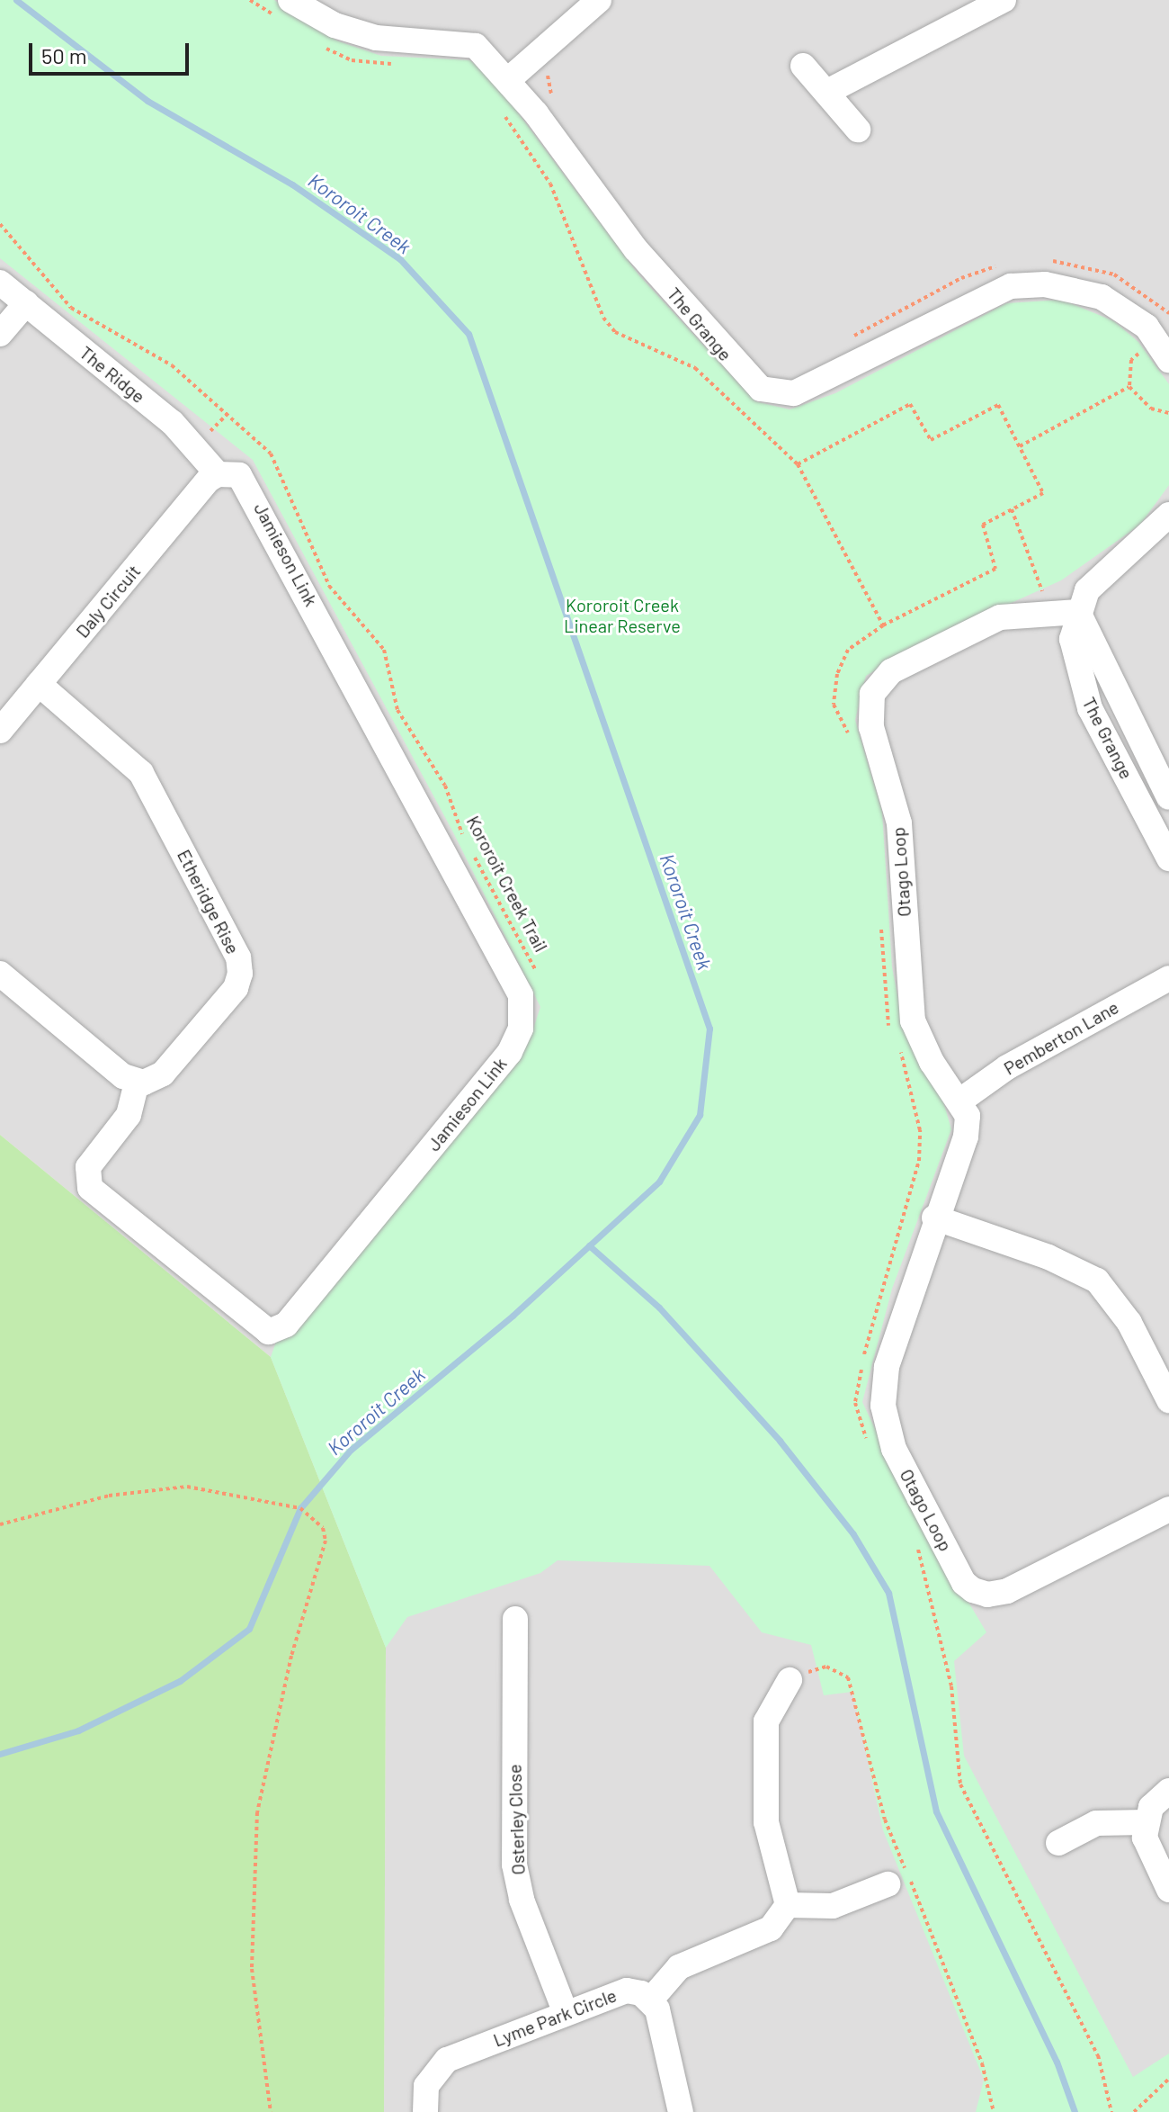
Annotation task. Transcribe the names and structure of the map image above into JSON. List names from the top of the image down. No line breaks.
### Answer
{"streets":{"street":["The Grange","The Ridge","Jamieson Link","Daly Circuit","Otago Loop","Etheridge Rise","Pemberton Lane","Osterley Close","Lyme Park Circle"],"path":["Kororoit Creek Trail"]},"crossings":[["The Grange","Otago Loop"],["The Ridge","Jamieson Link"],["The Ridge","Daly Circuit"],["Jamieson Link","Daly Circuit"],["Jamieson Link","Etheridge Rise"],["Daly Circuit","Etheridge Rise"],["Otago Loop","Pemberton Lane"],["Osterley Close","Lyme Park Circle"]],"water":["Kororoit Creek"],"parks":["Kororoit Creek Linear Reserve"],"scale_bar":"50 m"}
